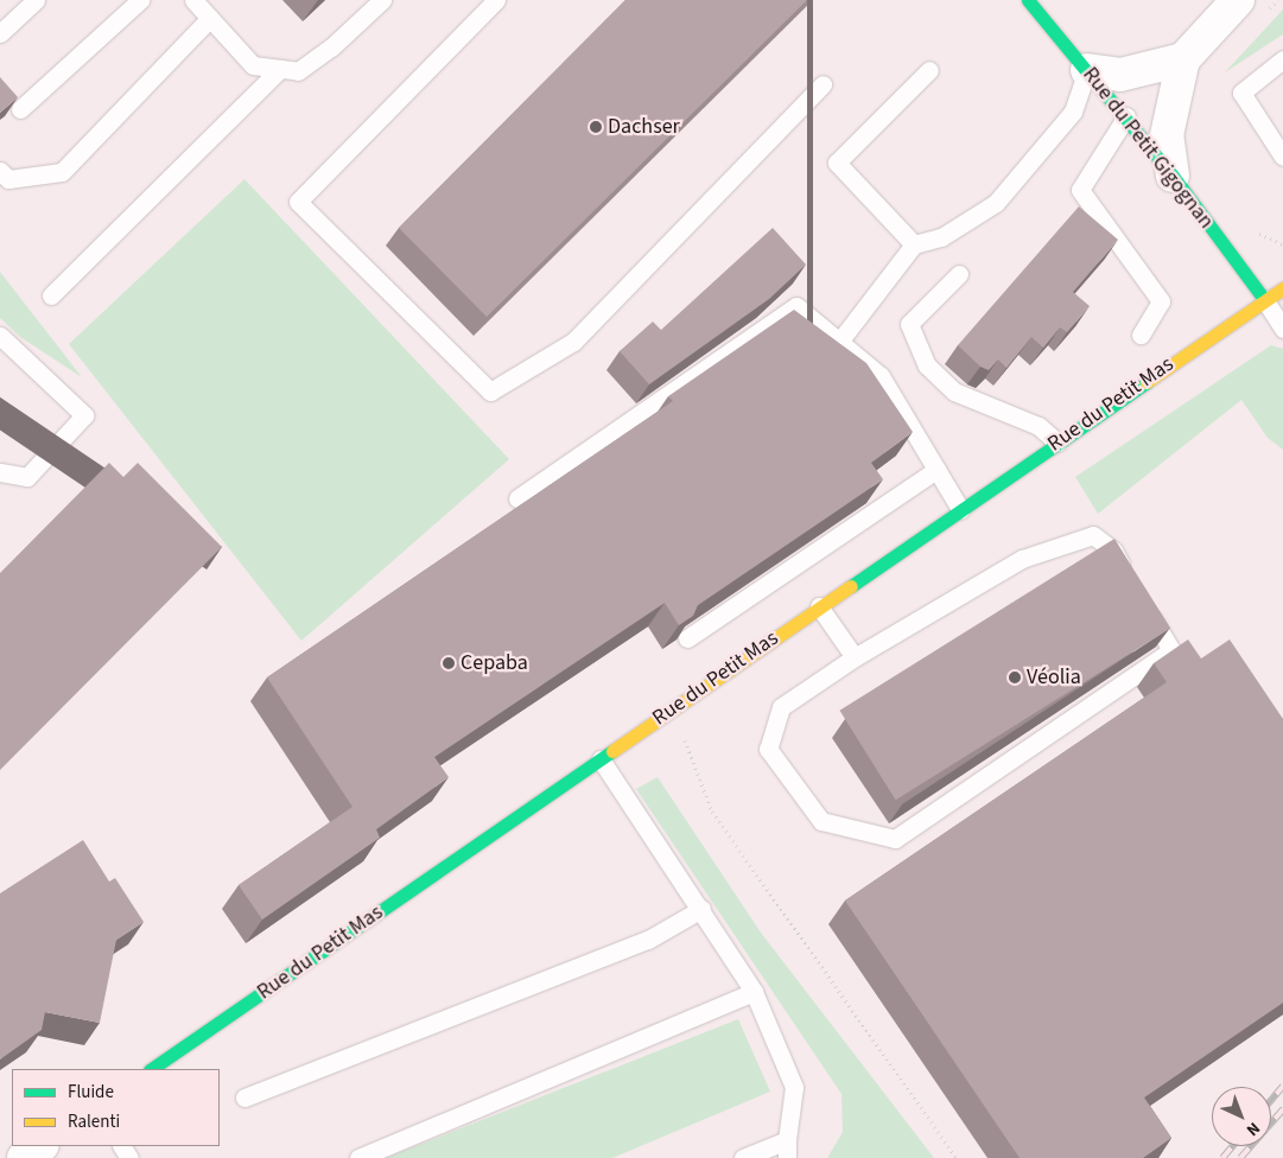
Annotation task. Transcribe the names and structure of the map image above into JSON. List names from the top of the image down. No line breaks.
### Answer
{"streets":{"street":["Rue du Petit Gigognan","Rue du Petit Mas"]},"crossings":[["Rue du Petit Gigognan","Rue du Petit Mas"]],"places":["Dachser","Cepaba","Véolia"],"legend":["Fluide","Ralenti"],"north":"bottom right"}
